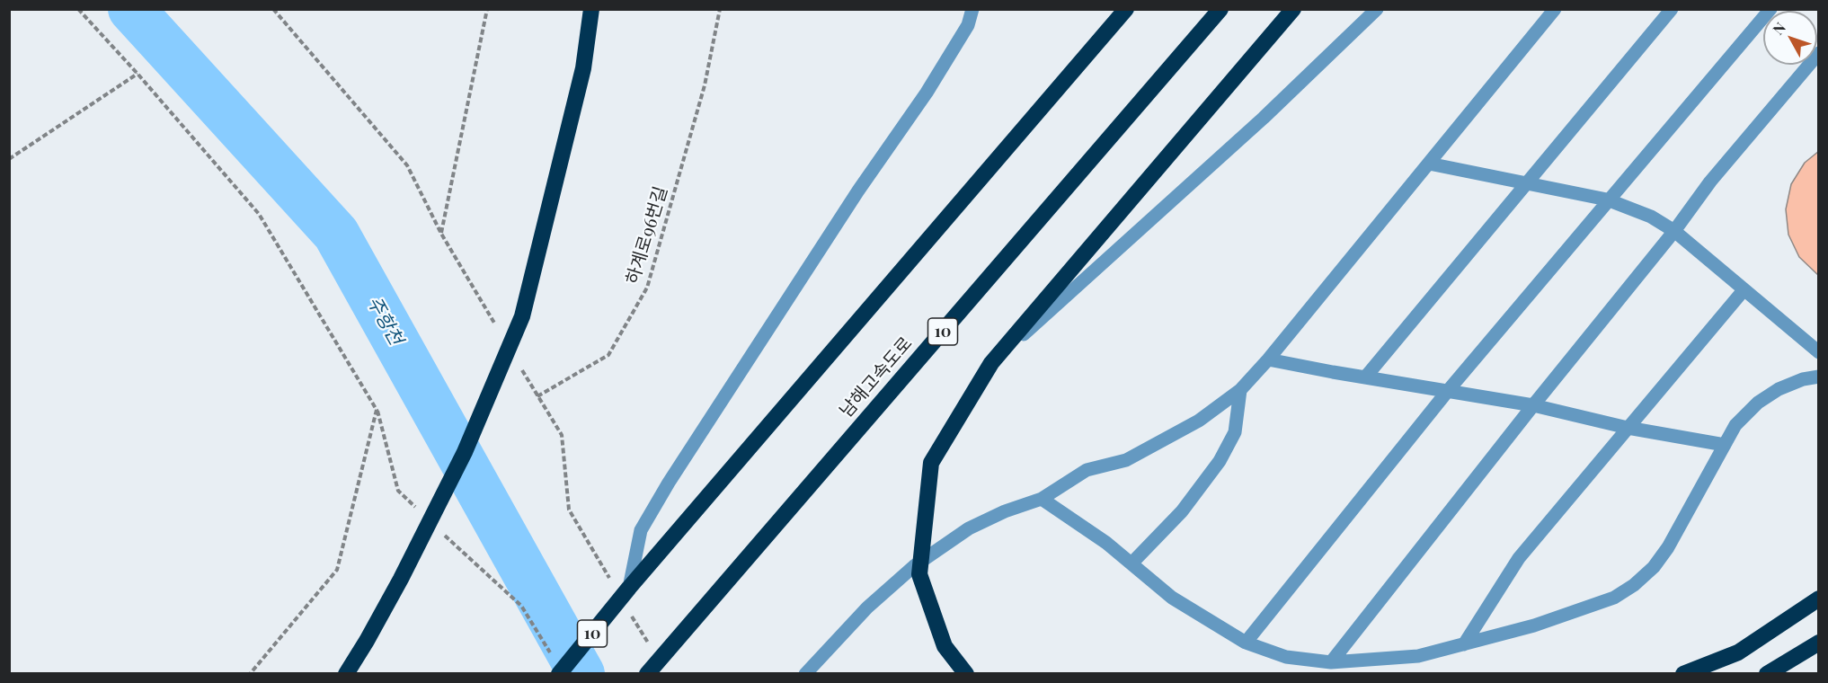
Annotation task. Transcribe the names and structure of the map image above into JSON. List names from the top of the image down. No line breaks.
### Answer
{"streets":{"highway":["10","남해고속도로"],"path":["하계로96번길"]},"water":["주항천"],"north":"top left"}
